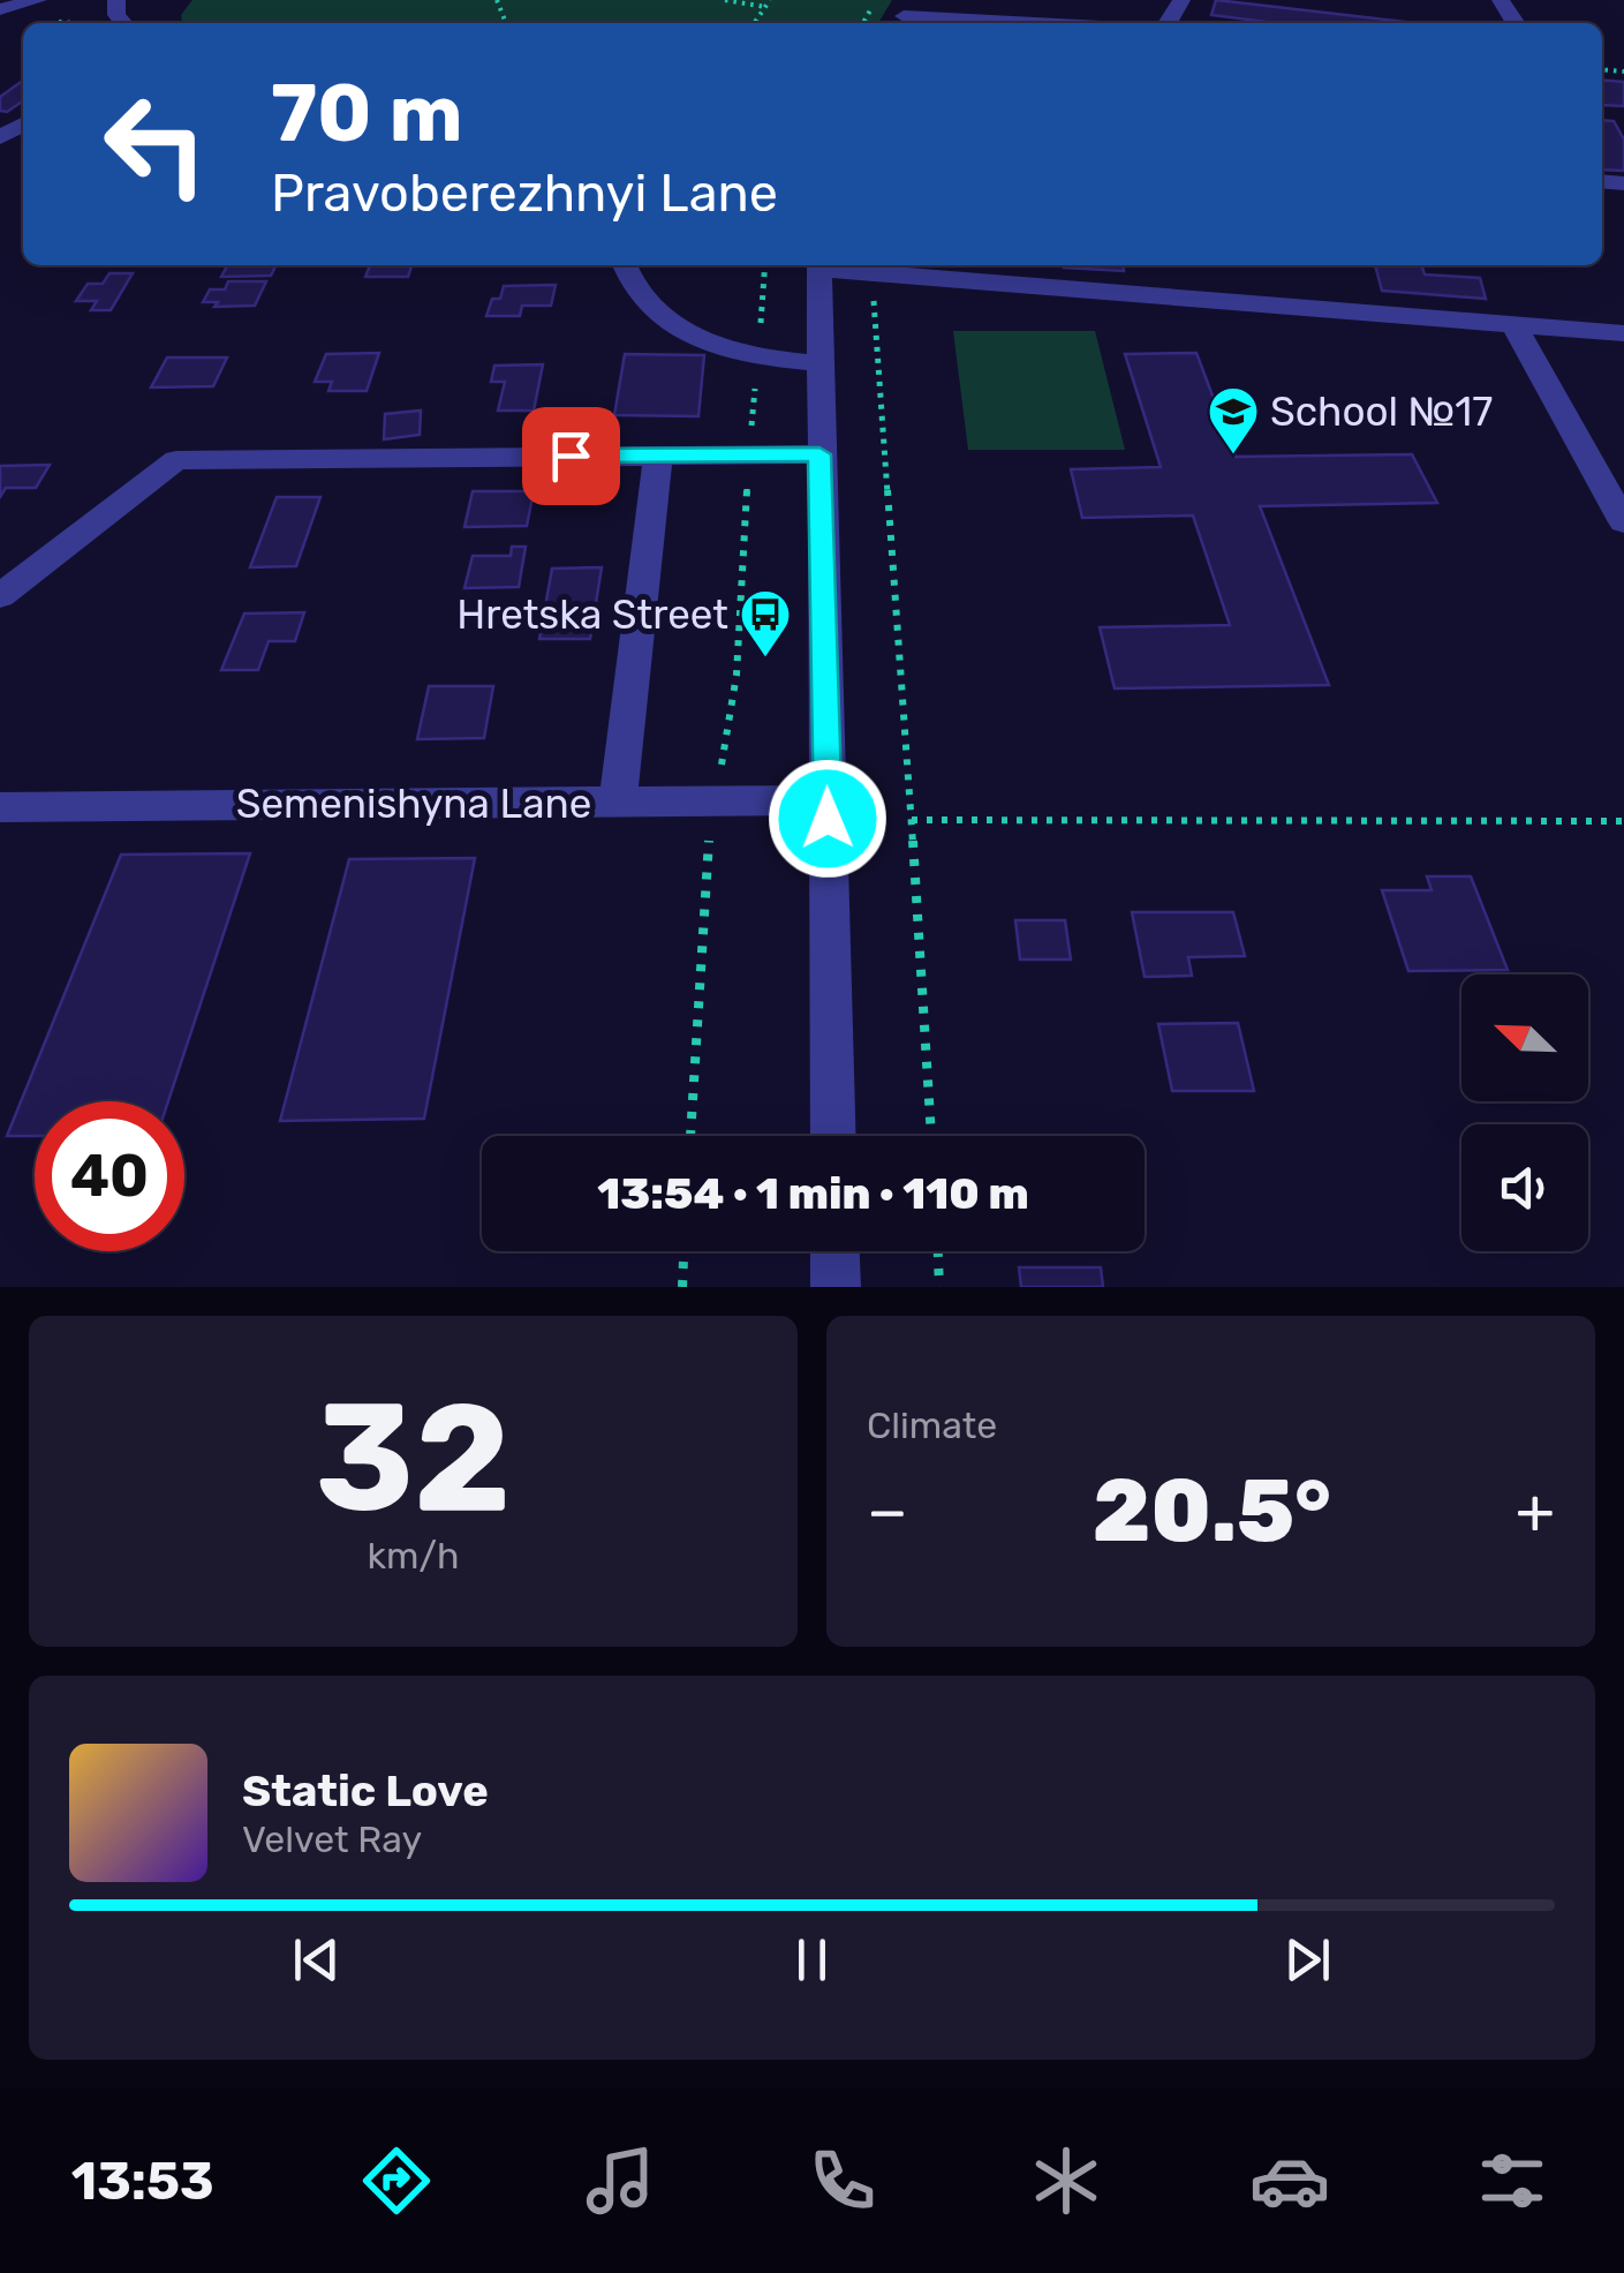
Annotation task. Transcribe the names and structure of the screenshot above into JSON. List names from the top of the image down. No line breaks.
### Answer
{"streets":{"street":["Semenishyna Lane"]},"places":{"school or university":["School №17"],"bus stop":["Hretska Street"]},"north":"top left","page":{"turn":["70 m","Pravoberezhnyi Lane"],"limit":"40","trip":"13:54 · 1 min · 110 m","tile":[["32","km/h"],"Climate"],"heat":["−","20.5°","+"],"song":["Static Love","Velvet Ray"],"tabs":"13:53"}}
